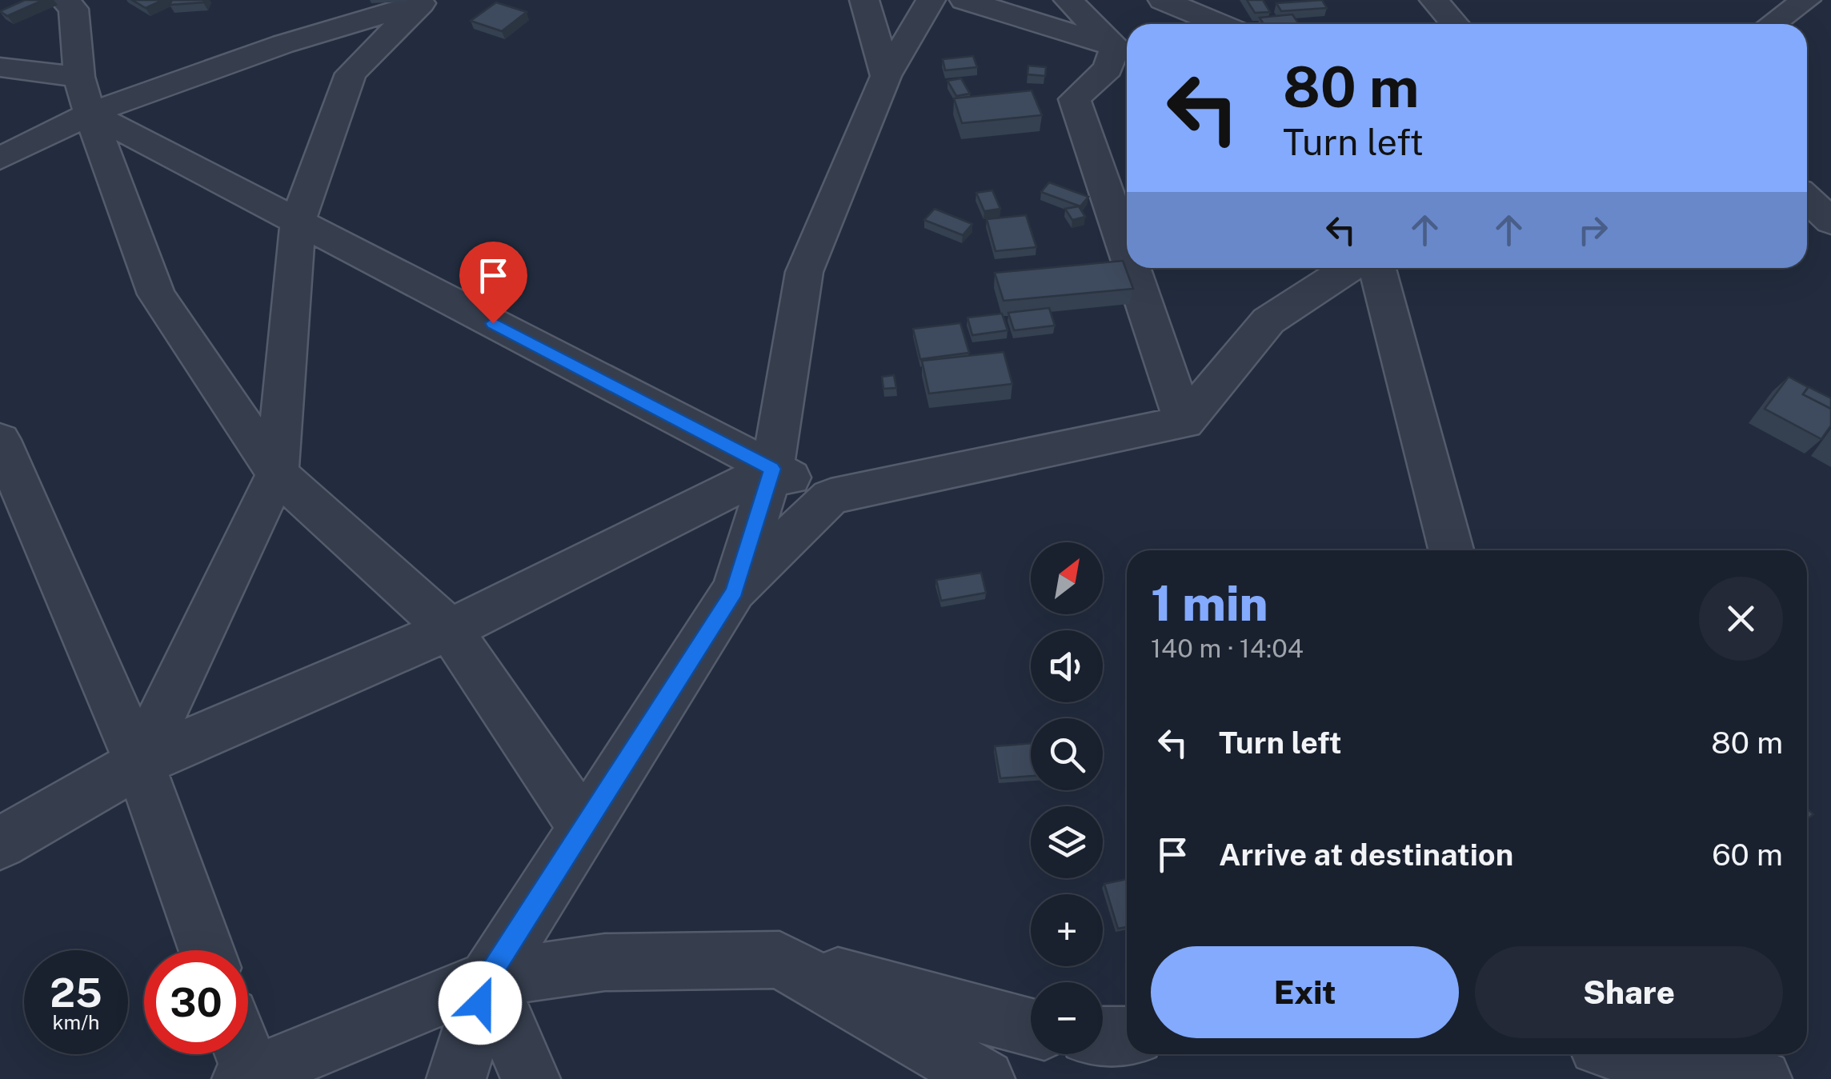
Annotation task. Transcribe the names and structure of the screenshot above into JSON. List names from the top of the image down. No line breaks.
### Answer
{"north":"top right","page":{"turn":["80 m","Turn left"],"map_buttons":["+","−"],"heading":["1 min","140 m · 14:04"],"list":[{"name":"Turn left","value":"80 m"},{"name":"Arrive at destination","value":"60 m"}],"buttons":["Exit","Share"],"speed":"25 km/h","limit":"30"}}
